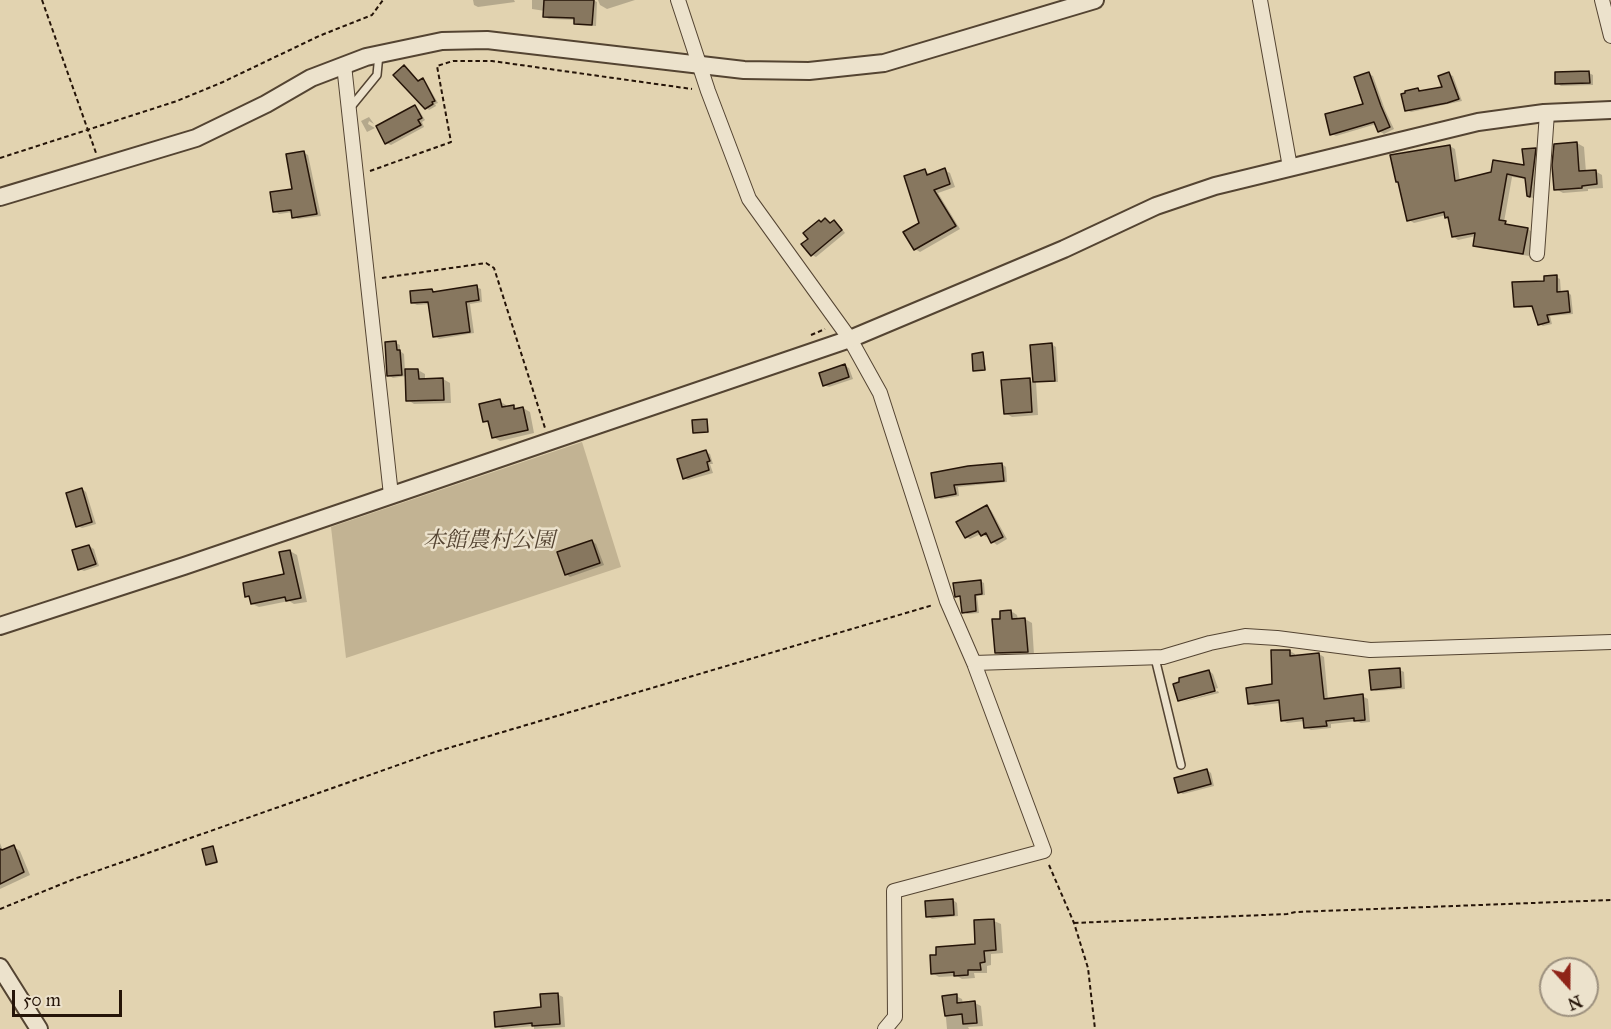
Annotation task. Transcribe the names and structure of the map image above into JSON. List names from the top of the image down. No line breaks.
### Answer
{"parks":["本館農村公園"],"scale_bar":"50 m","north":"bottom"}
